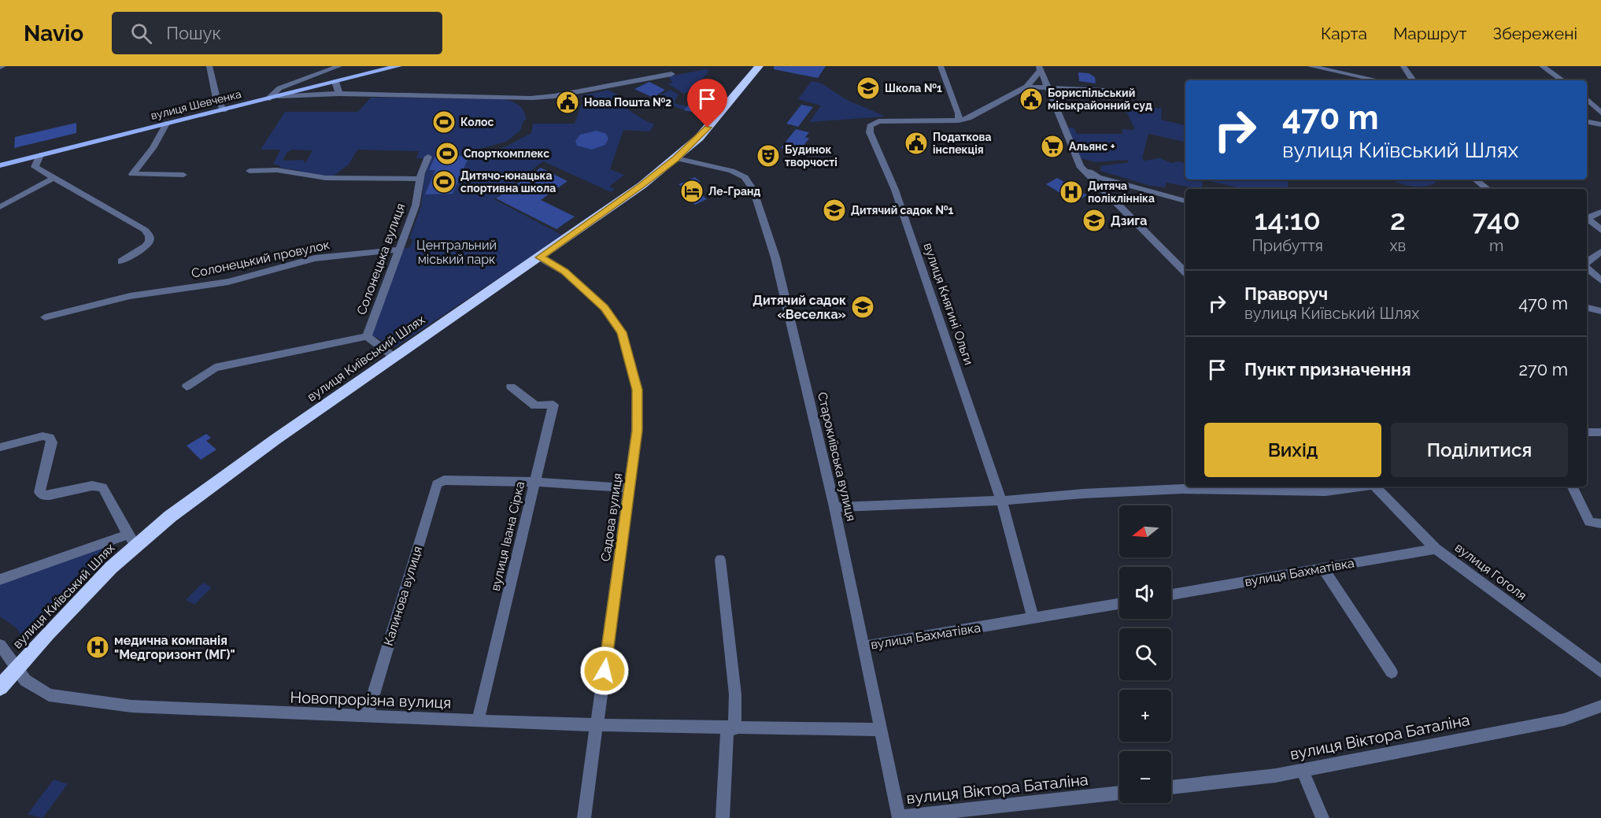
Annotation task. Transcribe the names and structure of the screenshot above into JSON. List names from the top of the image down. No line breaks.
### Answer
{"streets":{"highway":["вулиця Київський Шлях"],"main road":["вулиця Шевченка"],"street":["Солонецький провулок","Солонецька вулиця","вулиця Княгині Ольги","Старокиївська вулиця","Садова вулиця","вулиця Івана Сірка","вулиця Гоголя","вулиця Бахматівка","Калинова вулиця","Новопрорізна вулиця","вулиця Віктора Баталіна"]},"crossings":[["Солонецький провулок","Солонецька вулиця"],["вулиця Київський Шлях","Старокиївська вулиця"],["вулиця Київський Шлях","Садова вулиця"],["вулиця Київський Шлях","Новопрорізна вулиця"],["Старокиївська вулиця","вулиця Бахматівка"],["Старокиївська вулиця","Новопрорізна вулиця"],["Старокиївська вулиця","вулиця Віктора Баталіна"],["Садова вулиця","Новопрорізна вулиця"],["вулиця Івана Сірка","Калинова вулиця"],["вулиця Івана Сірка","Новопрорізна вулиця"],["вулиця Гоголя","вулиця Бахматівка"],["Калинова вулиця","Новопрорізна вулиця"]],"parks":["Центральний міський парк"],"places":{"school or university":["Школа №1","Дитячий садок №1","Дзига","Дитячий садок «Веселка»"],"public building":["Бориспільський міськрайонний суд","Нова Пошта №2","Податкова інспекція"],"sports":["Колос","Спорткомплекс","Дитячо-юнацька спортивна школа"],"supermarket":["Альянс +"],"theatre":["Будинок творчості"],"hotel":["Ле-Гранд"],"hospital":["Дитяча поліклінніка","медична компанія \"Медгоризонт (МГ)\""]},"north":"left","page":{"header":"Navio","search":"Пошук","nav":["Карта","Маршрут","Збережені"],"turn":["470 m","вулиця Київський Шлях"],"eta":["14:10","Прибуття","2","хв","740","m"],"list":[{"name":"Праворуч","note":"вулиця Київський Шлях","value":"470 m"},{"name":"Пункт призначення","value":"270 m"}],"buttons":["Вихід","Поділитися"],"map_buttons":["+","−"]}}
